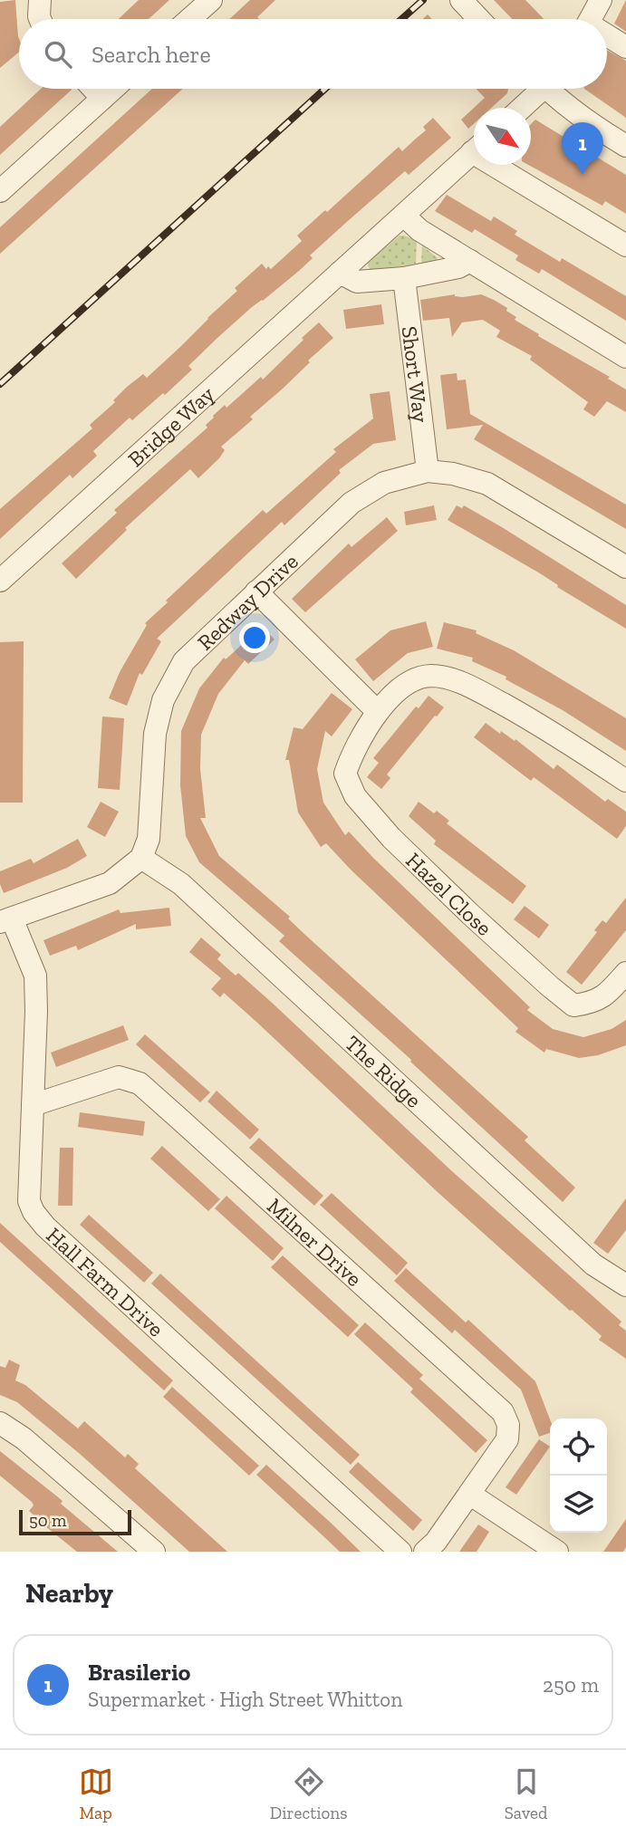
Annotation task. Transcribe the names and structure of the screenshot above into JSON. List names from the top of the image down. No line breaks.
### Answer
{"streets":{"street":["Short Way","Bridge Way","Redway Drive","Hazel Close","The Ridge","Milner Drive","Hall Farm Drive"]},"crossings":[["Short Way","Redway Drive"],["Redway Drive","The Ridge"],["Milner Drive","Hall Farm Drive"]],"scale_bar":"50 m","north":"bottom right","page":{"search":"Search here","pins":"1","scale":"50 m","heading":"Nearby","list":[{"mark":"1","name":"Brasilerio","note":"Supermarket · High Street Whitton","value":"250 m"}],"nav":["Map","Directions","Saved"]}}
